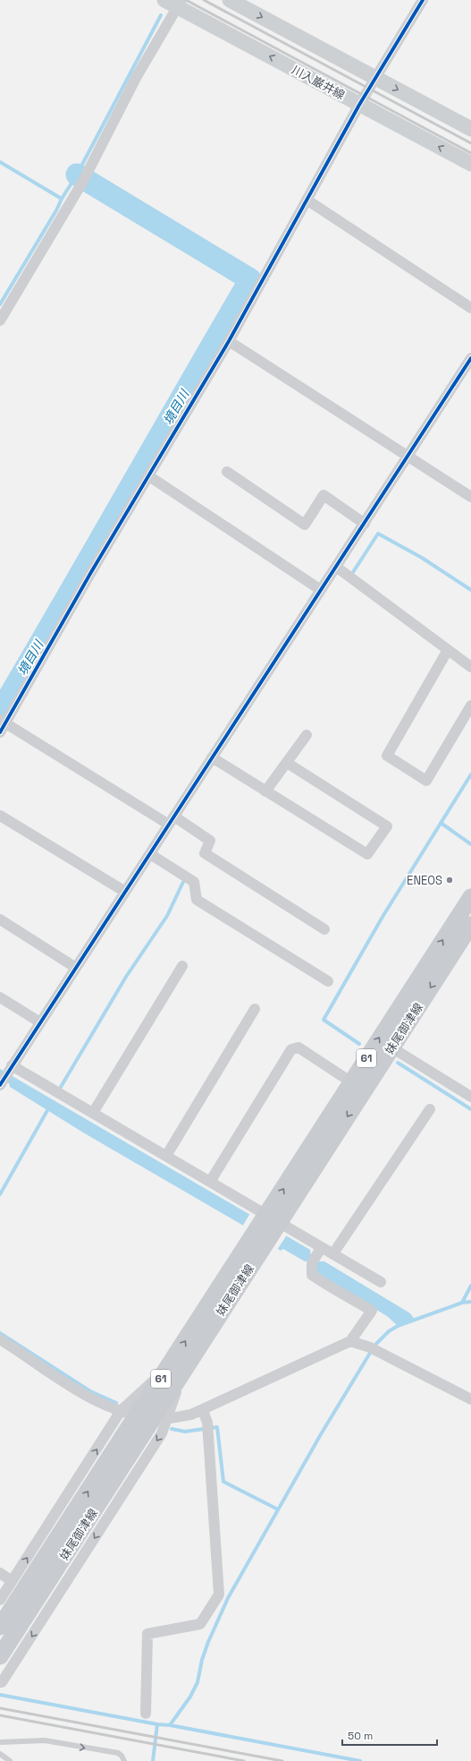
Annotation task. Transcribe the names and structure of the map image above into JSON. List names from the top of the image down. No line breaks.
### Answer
{"streets":{"main road":["川入巌井線","妹尾御津線","61"]},"water":["境目川"],"places":["ENEOS"],"scale_bar":"50 m"}
